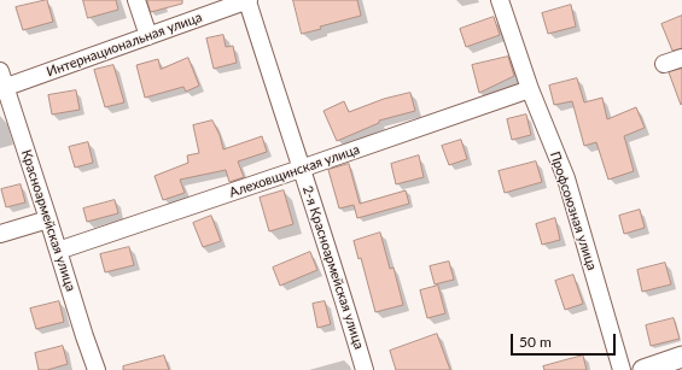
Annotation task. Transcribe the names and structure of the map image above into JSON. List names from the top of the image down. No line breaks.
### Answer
{"streets":{"street":["Интернациональная улица","Алеховщинская улица","Профсоюзная улица","Красноармейская улица","2-я Красноармейская улица"]},"crossings":[["Интернациональная улица","Красноармейская улица"],["Интернациональная улица","2-я Красноармейская улица"],["Алеховщинская улица","Профсоюзная улица"],["Алеховщинская улица","Красноармейская улица"],["Алеховщинская улица","2-я Красноармейская улица"]],"scale_bar":"50 m"}
